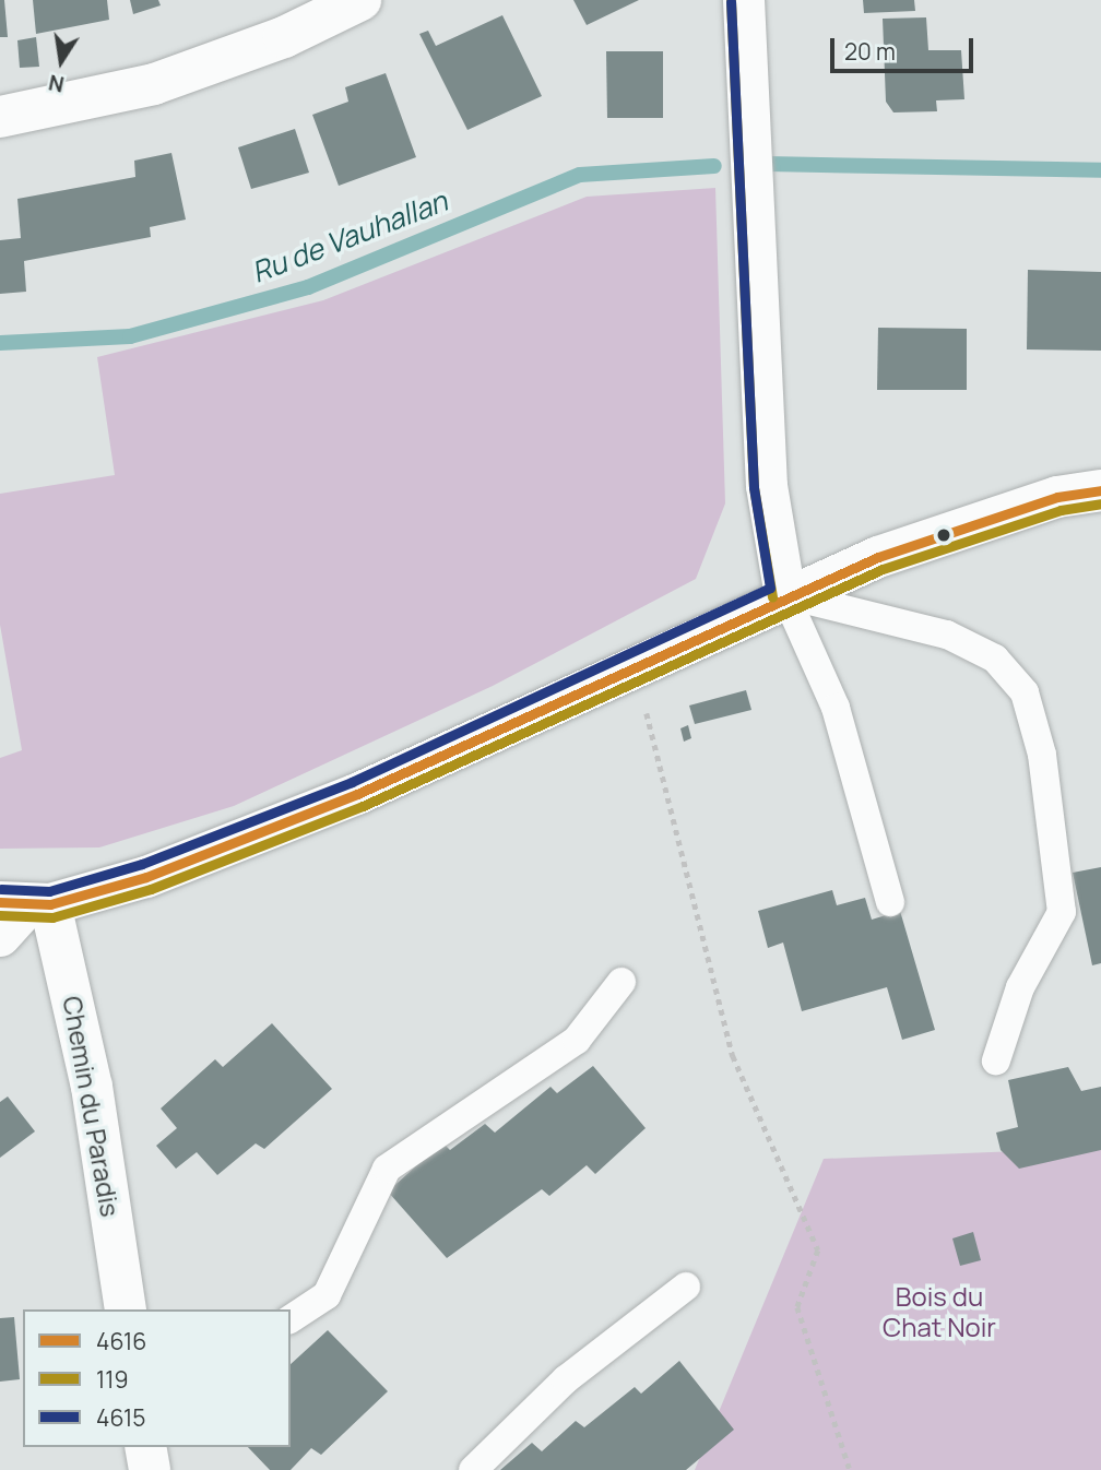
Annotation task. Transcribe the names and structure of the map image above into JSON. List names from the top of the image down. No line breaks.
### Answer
{"streets":{"street":["Chemin du Paradis"]},"water":["Ru de Vauhallan"],"parks":["Bois du Chat Noir"],"lines":["transit line 119","transit line 4615","transit line 4616"],"legend":["4616","119","4615"],"scale_bar":"20 m","north":"bottom"}
